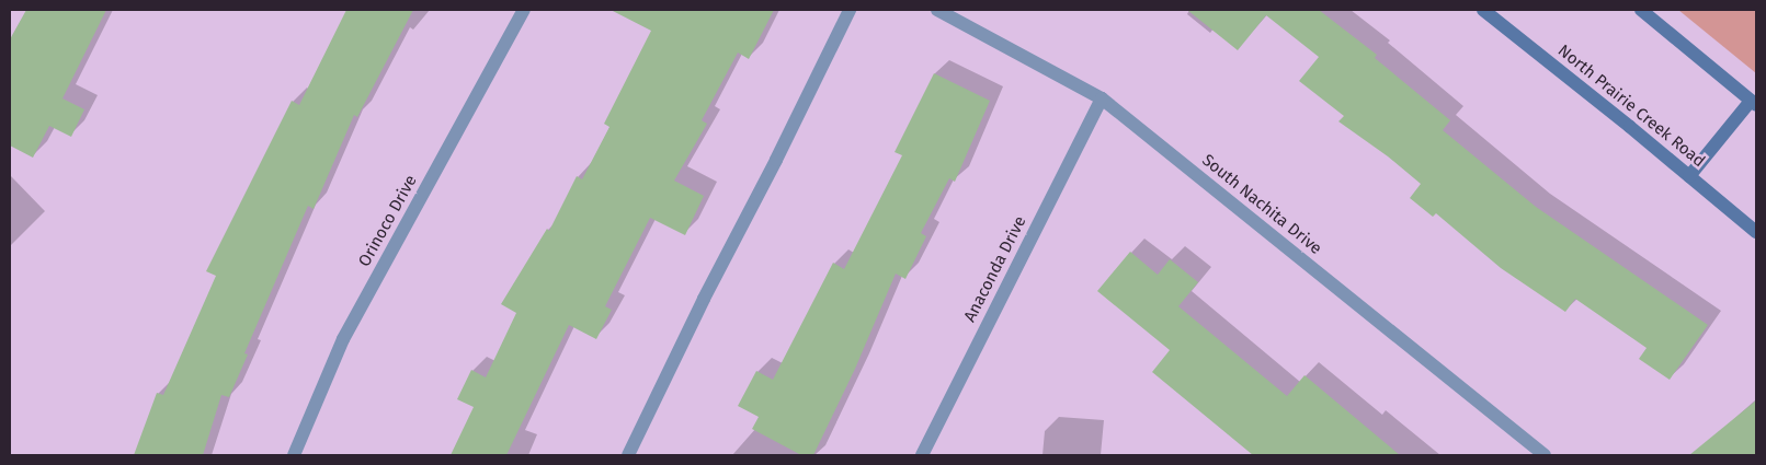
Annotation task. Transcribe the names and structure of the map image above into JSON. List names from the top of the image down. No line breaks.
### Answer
{"streets":{"main road":["North Prairie Creek Road"],"street":["South Nachita Drive","Orinoco Drive","Anaconda Drive"]},"crossings":[["South Nachita Drive","Anaconda Drive"]]}
